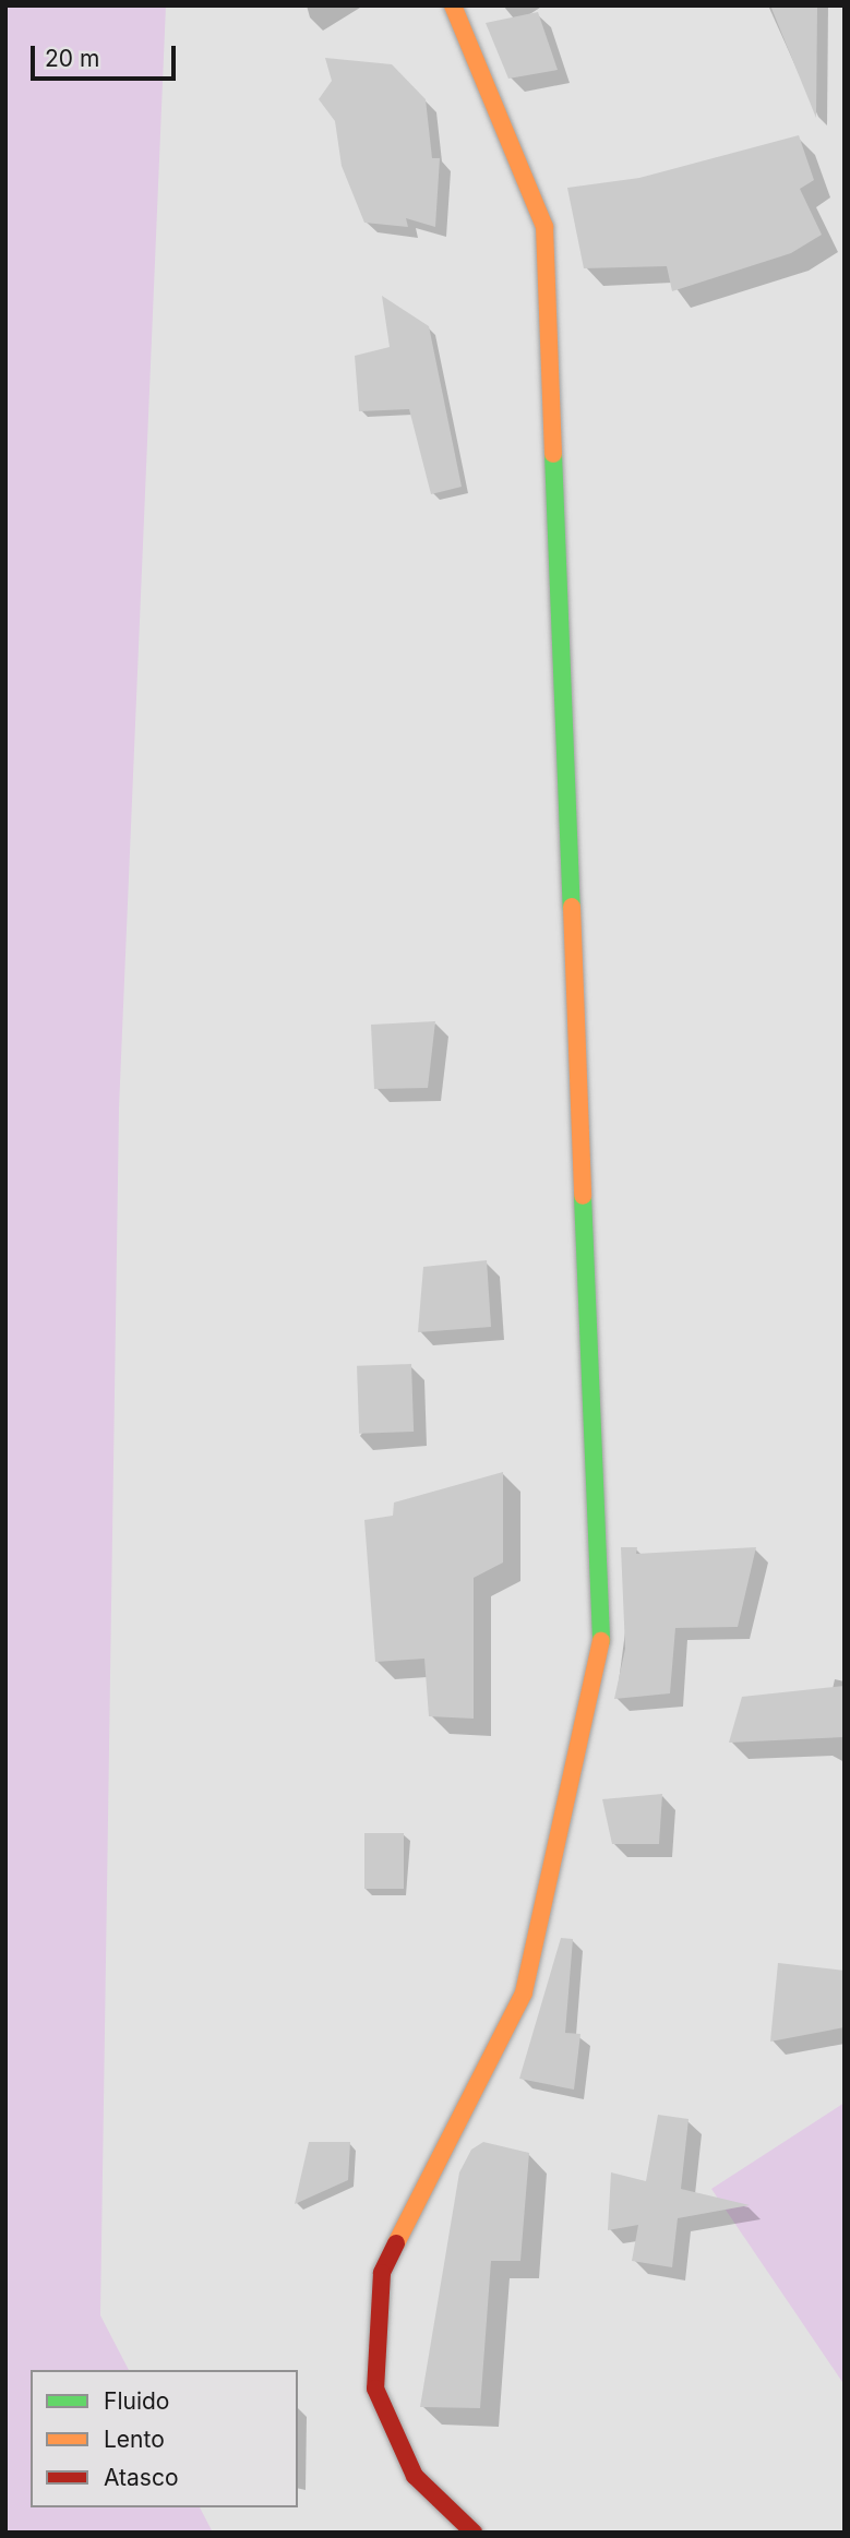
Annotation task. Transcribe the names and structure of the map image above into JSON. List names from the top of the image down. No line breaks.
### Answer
{"legend":["Fluido","Lento","Atasco"],"scale_bar":"20 m"}
